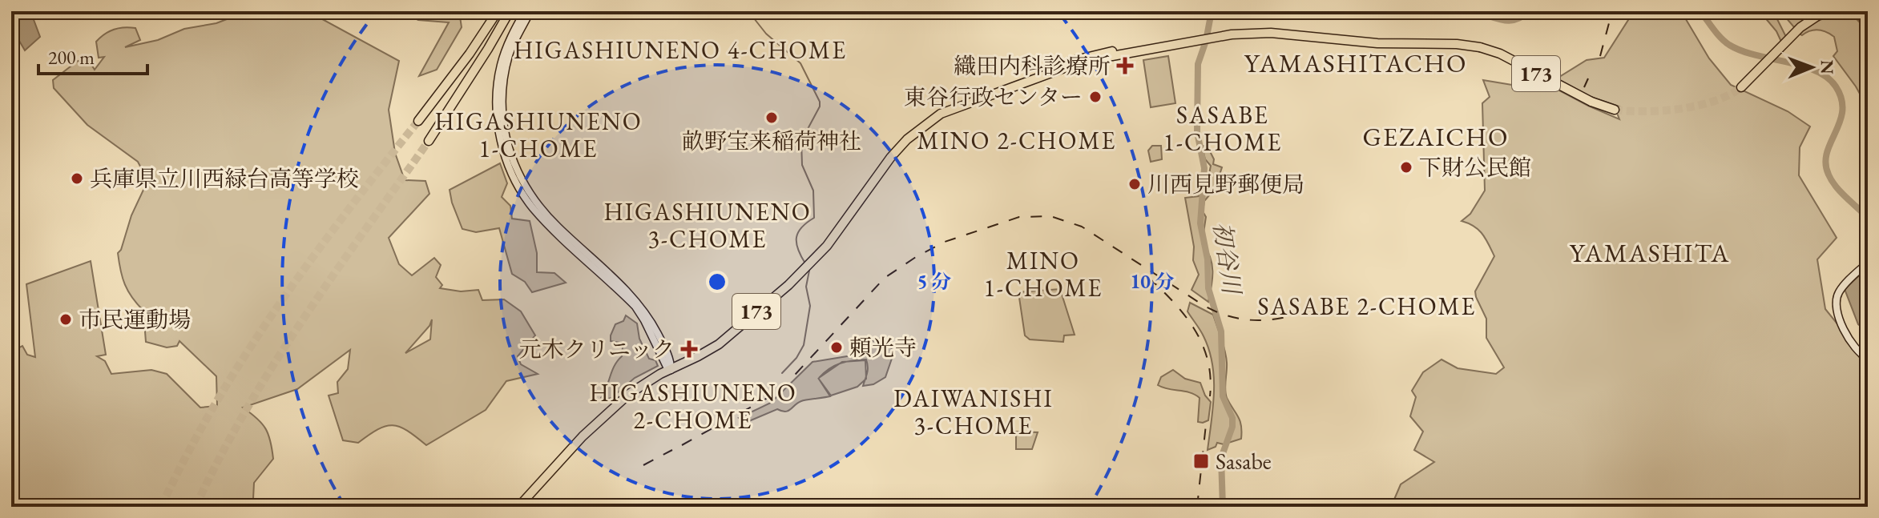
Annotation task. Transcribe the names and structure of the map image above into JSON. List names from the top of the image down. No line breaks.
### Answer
{"streets":{"highway":["173"]},"districts":["HIGASHIUNENO 4-CHOME","YAMASHITACHO","SASABE 1-CHOME","HIGASHIUNENO 1-CHOME","GEZAICHO","MINO 2-CHOME","HIGASHIUNENO 3-CHOME","YAMASHITA","MINO 1-CHOME","SASABE 2-CHOME","HIGASHIUNENO 2-CHOME","DAIWANISHI 3-CHOME"],"water":["初谷川"],"places":{"health":["織田内科診療所","元木クリニック"],"other":["東谷行政センター","畝野宝来稲荷神社","下財公民館","兵庫県立川西緑台高等学校","川西見野郵便局","市民運動場","頼光寺"],"transit":["Sasabe"]},"scale_bar":"200 m","north":"right","rings":["5 分","10 分"]}
